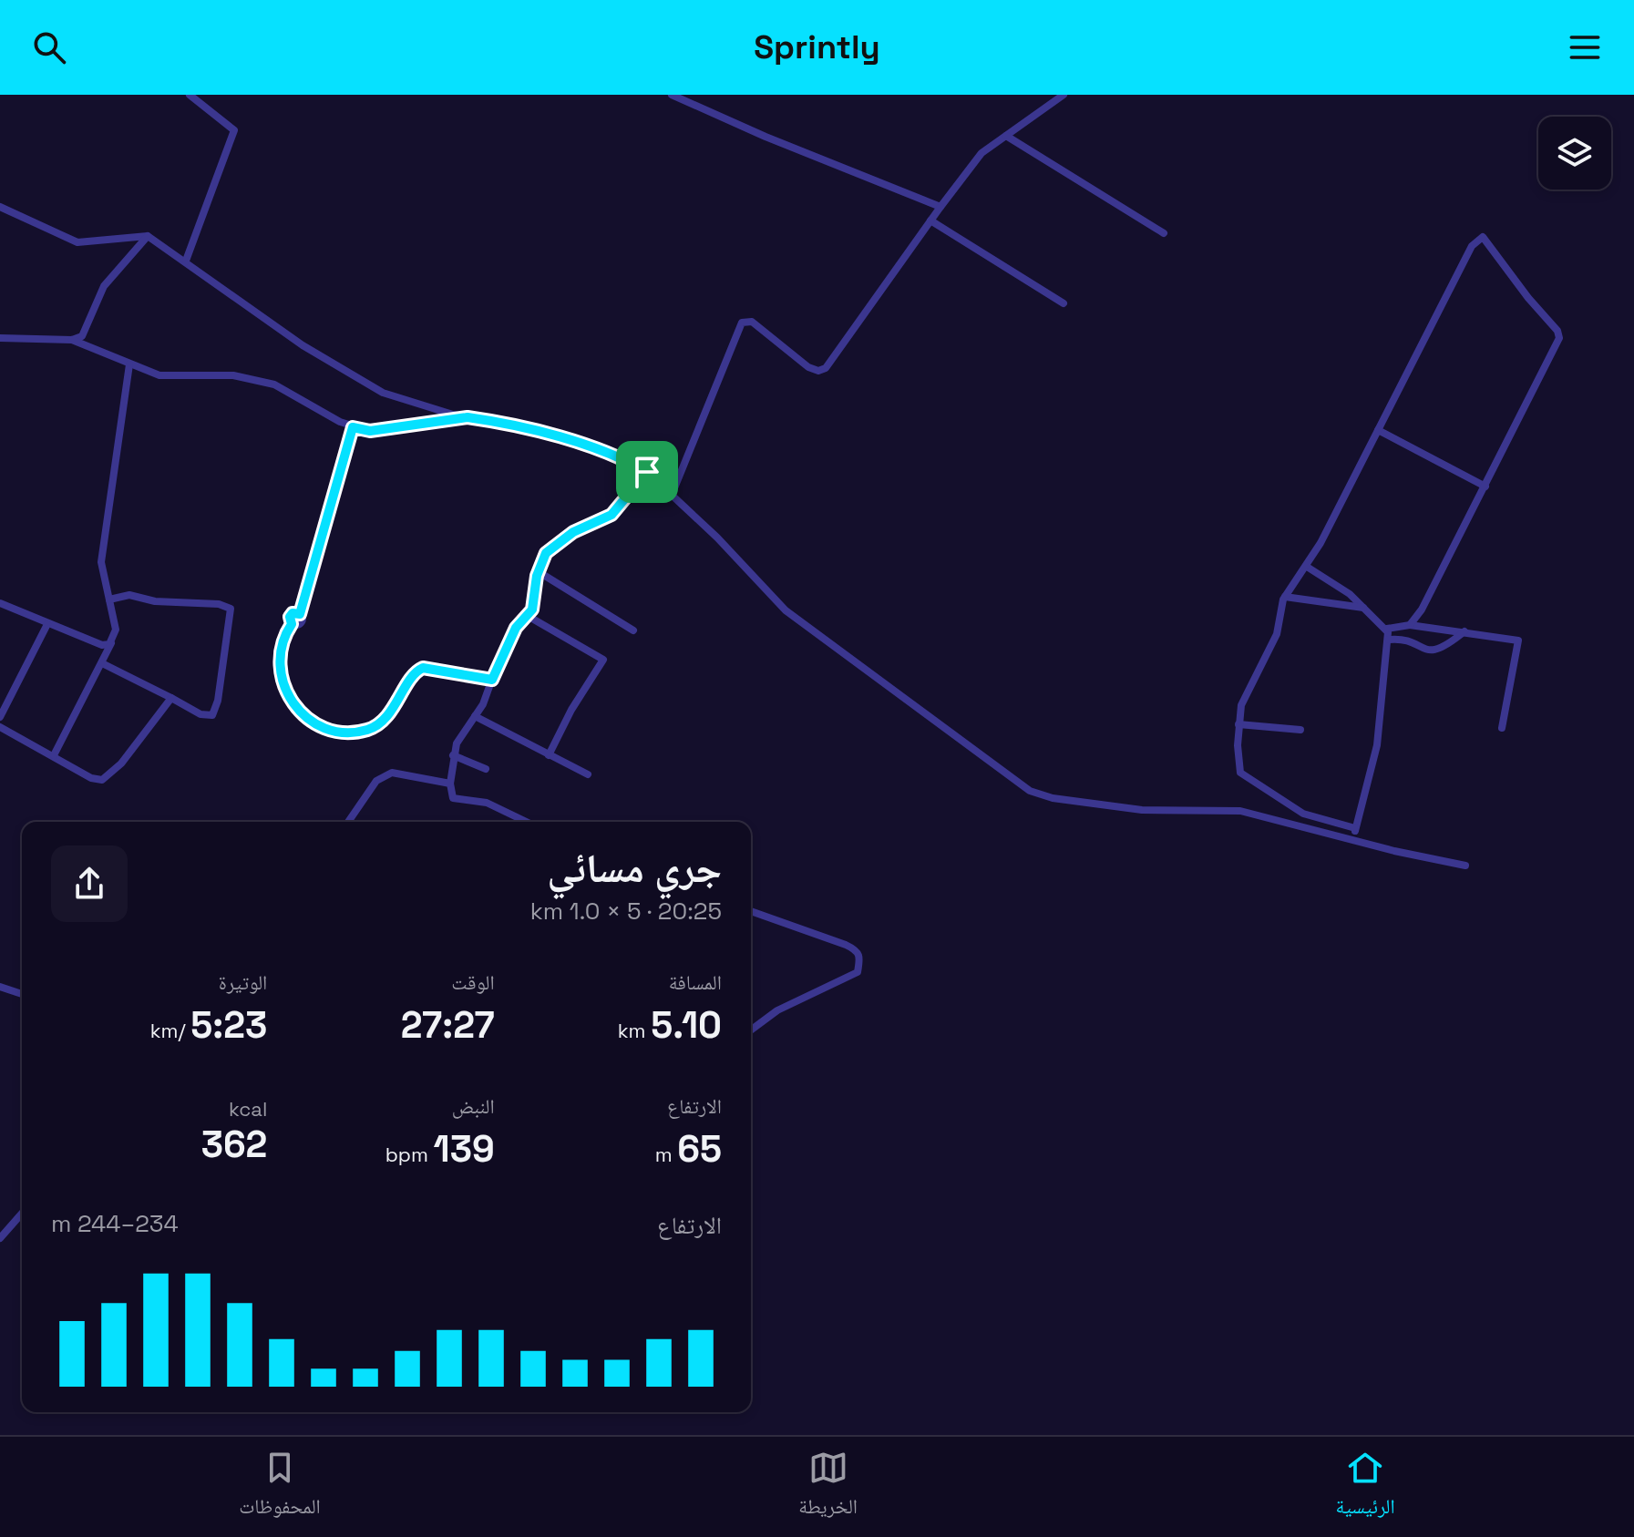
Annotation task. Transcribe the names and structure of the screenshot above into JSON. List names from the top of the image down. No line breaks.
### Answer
{"page":{"header":"Sprintly","heading":["جري مسائي","20:25 · 5 × 1.0 km"],"stats":[["المسافة","5.10 km"],["الوقت","27:27"],["الوتيرة","5:23 /km"],["الارتفاع","65 m"],["النبض","139 bpm"],["kcal","362"]],"chart":["الارتفاع","234–244 m"],"tabs":["الرئيسية","الخريطة","المحفوظات"]}}
